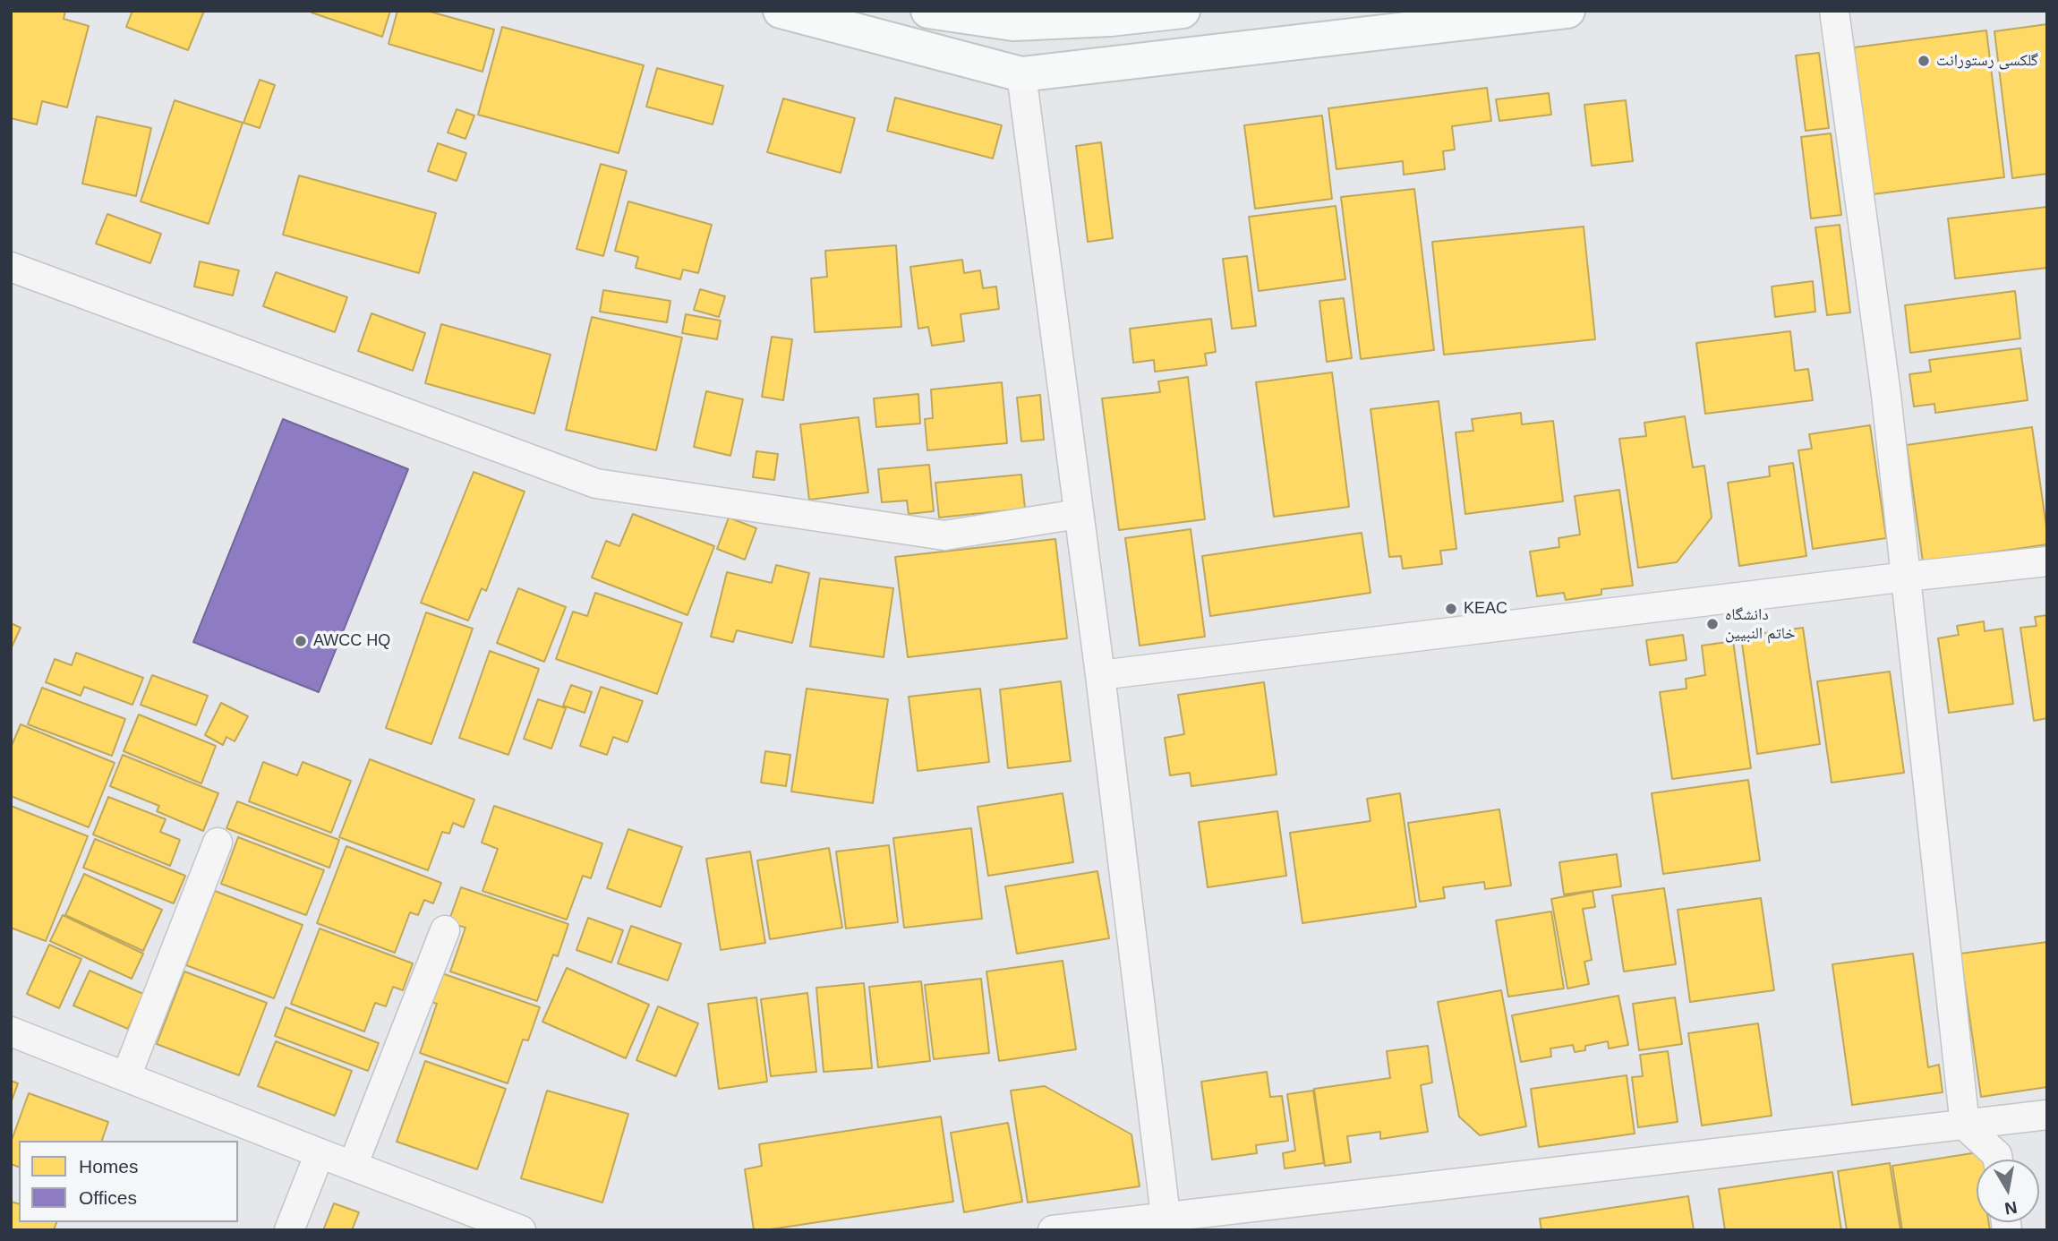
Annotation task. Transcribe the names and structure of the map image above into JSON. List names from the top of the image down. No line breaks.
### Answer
{"places":["گلکسی رستورانت","KEAC","دانشگاه خاتم النبیین","AWCC HQ"],"legend":["Homes","Offices"],"north":"bottom"}
